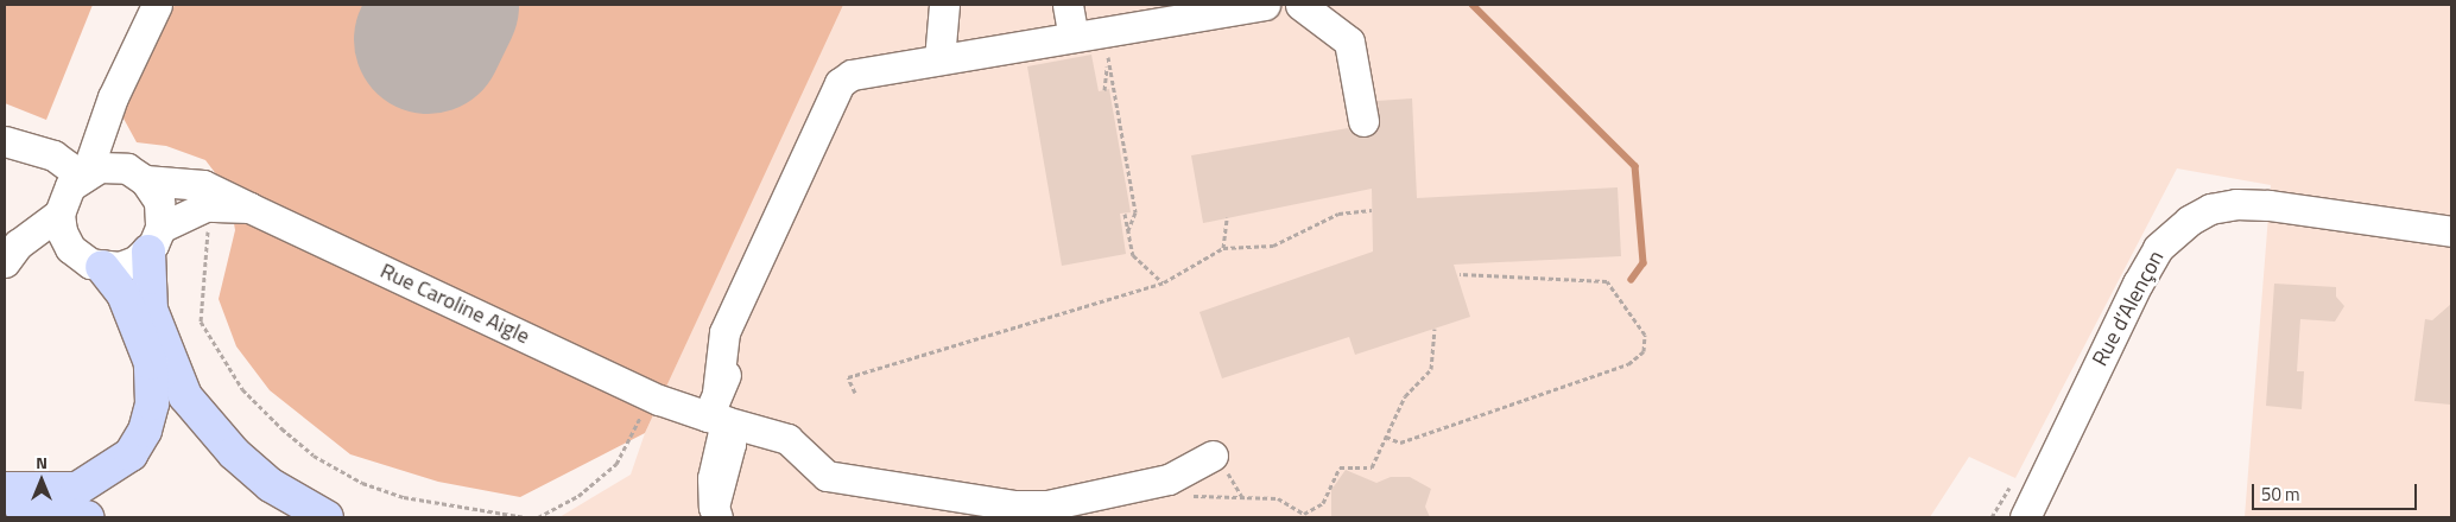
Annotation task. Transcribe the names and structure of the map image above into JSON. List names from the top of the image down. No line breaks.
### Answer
{"streets":{"street":["Rue Caroline Aigle","Rue d’Alençon"]},"scale_bar":"50 m","north":"top"}
